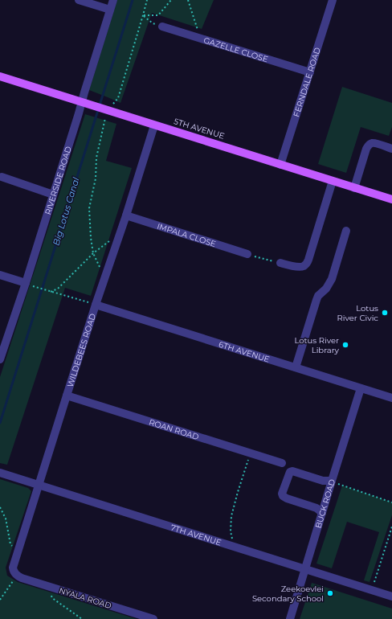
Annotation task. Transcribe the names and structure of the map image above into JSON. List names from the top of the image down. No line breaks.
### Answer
{"streets":{"main road":["5TH AVENUE"],"street":["GAZELLE CLOSE","FERNDALE ROAD","RIVERSIDE ROAD","IMPALA CLOSE","WILDEBEES ROAD","6TH AVENUE","ROAN ROAD","BUCK ROAD","7TH AVENUE","NYALA ROAD"]},"crossings":[["GAZELLE CLOSE","FERNDALE ROAD"],["FERNDALE ROAD","5TH AVENUE"],["5TH AVENUE","RIVERSIDE ROAD"],["5TH AVENUE","WILDEBEES ROAD"],["IMPALA CLOSE","WILDEBEES ROAD"],["WILDEBEES ROAD","6TH AVENUE"],["WILDEBEES ROAD","ROAN ROAD"],["WILDEBEES ROAD","7TH AVENUE"],["WILDEBEES ROAD","NYALA ROAD"],["6TH AVENUE","BUCK ROAD"],["BUCK ROAD","7TH AVENUE"]],"water":["Big Lotus Canal"],"places":["Lotus River Civic","Lotus River Library","Zeekoevlei Secondary School"]}
